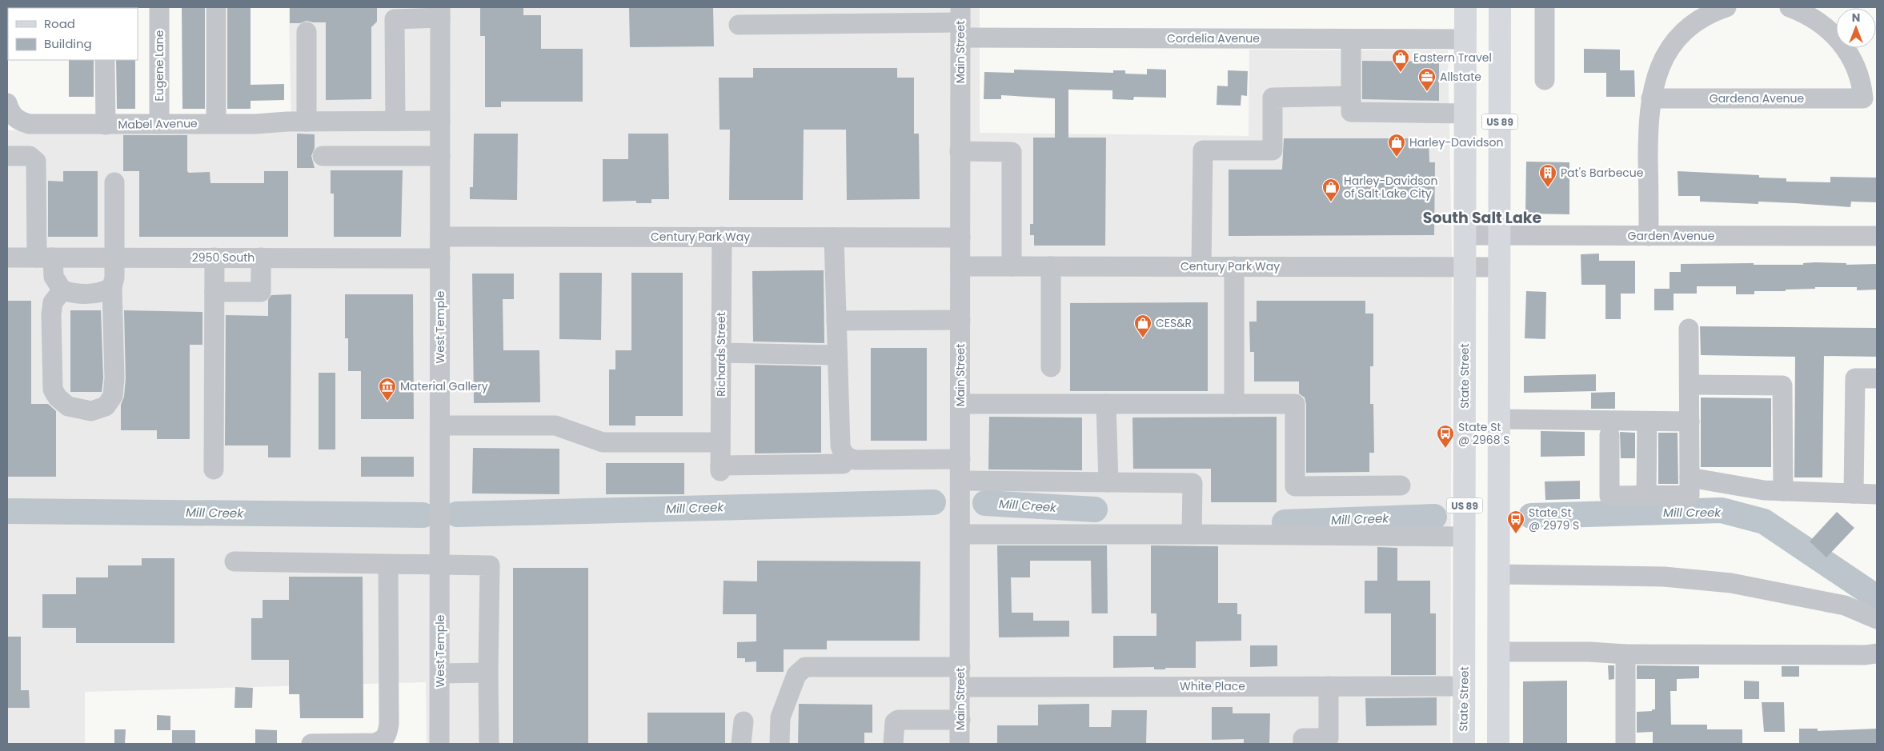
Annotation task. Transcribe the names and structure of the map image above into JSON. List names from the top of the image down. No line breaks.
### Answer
{"streets":{"main road":["US 89","State Street"],"street":["Cordelia Avenue","Main Street","Eugene Lane","Gardena Avenue","Mabel Avenue","Garden Avenue","Century Park Way","2950 South","West Temple","Richards Street","White Place"]},"crossings":[["Cordelia Avenue","Main Street"],["Cordelia Avenue","State Street"],["Main Street","Century Park Way"],["Main Street","White Place"],["Eugene Lane","Mabel Avenue"],["US 89","Garden Avenue"],["US 89","Century Park Way"],["Mabel Avenue","West Temple"],["Garden Avenue","State Street"],["Century Park Way","West Temple"],["Century Park Way","Richards Street"],["Century Park Way","State Street"],["2950 South","West Temple"],["State Street","White Place"]],"districts":["South Salt Lake"],"water":["Mill Creek"],"places":{"shop":["Eastern Travel","Harley-Davidson","Harley-Davidson of Salt Lake City","CES&R"],"office":["Allstate"],"building":["Pat's Barbecue"],"museum":["Material Gallery"],"bus stop":["State St @ 2968 S","State St @ 2979 S"]},"legend":["Road","Building"],"north":"top"}
